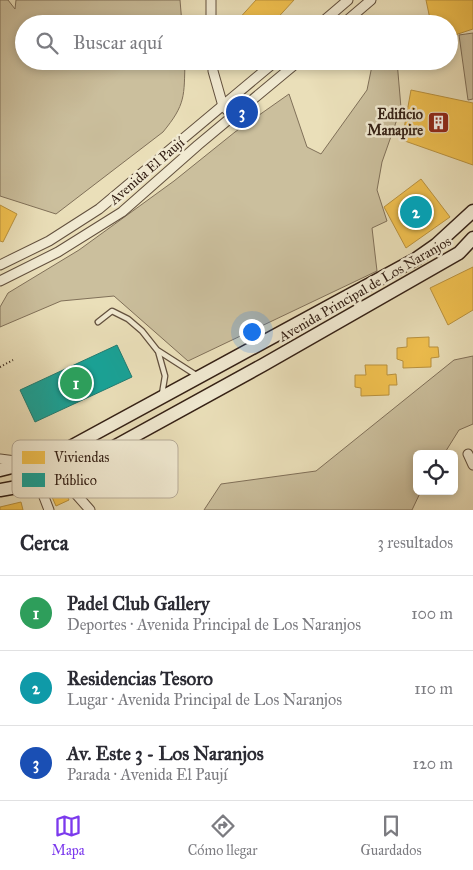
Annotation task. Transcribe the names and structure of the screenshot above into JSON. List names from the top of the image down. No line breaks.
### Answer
{"streets":{"main road":["Avenida Principal de Los Naranjos"],"street":["Avenida El Paují"]},"places":{"building":["Edificio Manapire"]},"legend":["Viviendas","Público"],"page":{"search":"Buscar aquí","pins":["3","2","1"],"heading":["Cerca","3 resultados"],"list":[{"mark":"1","name":"Padel Club Gallery","note":"Deportes · Avenida Principal de Los Naranjos","value":"100 m"},{"mark":"2","name":"Residencias Tesoro","note":"Lugar · Avenida Principal de Los Naranjos","value":"110 m"},{"mark":"3","name":"Av. Este 3 - Los Naranjos","note":"Parada · Avenida El Paují","value":"120 m"}],"nav":["Mapa","Cómo llegar","Guardados"]}}
